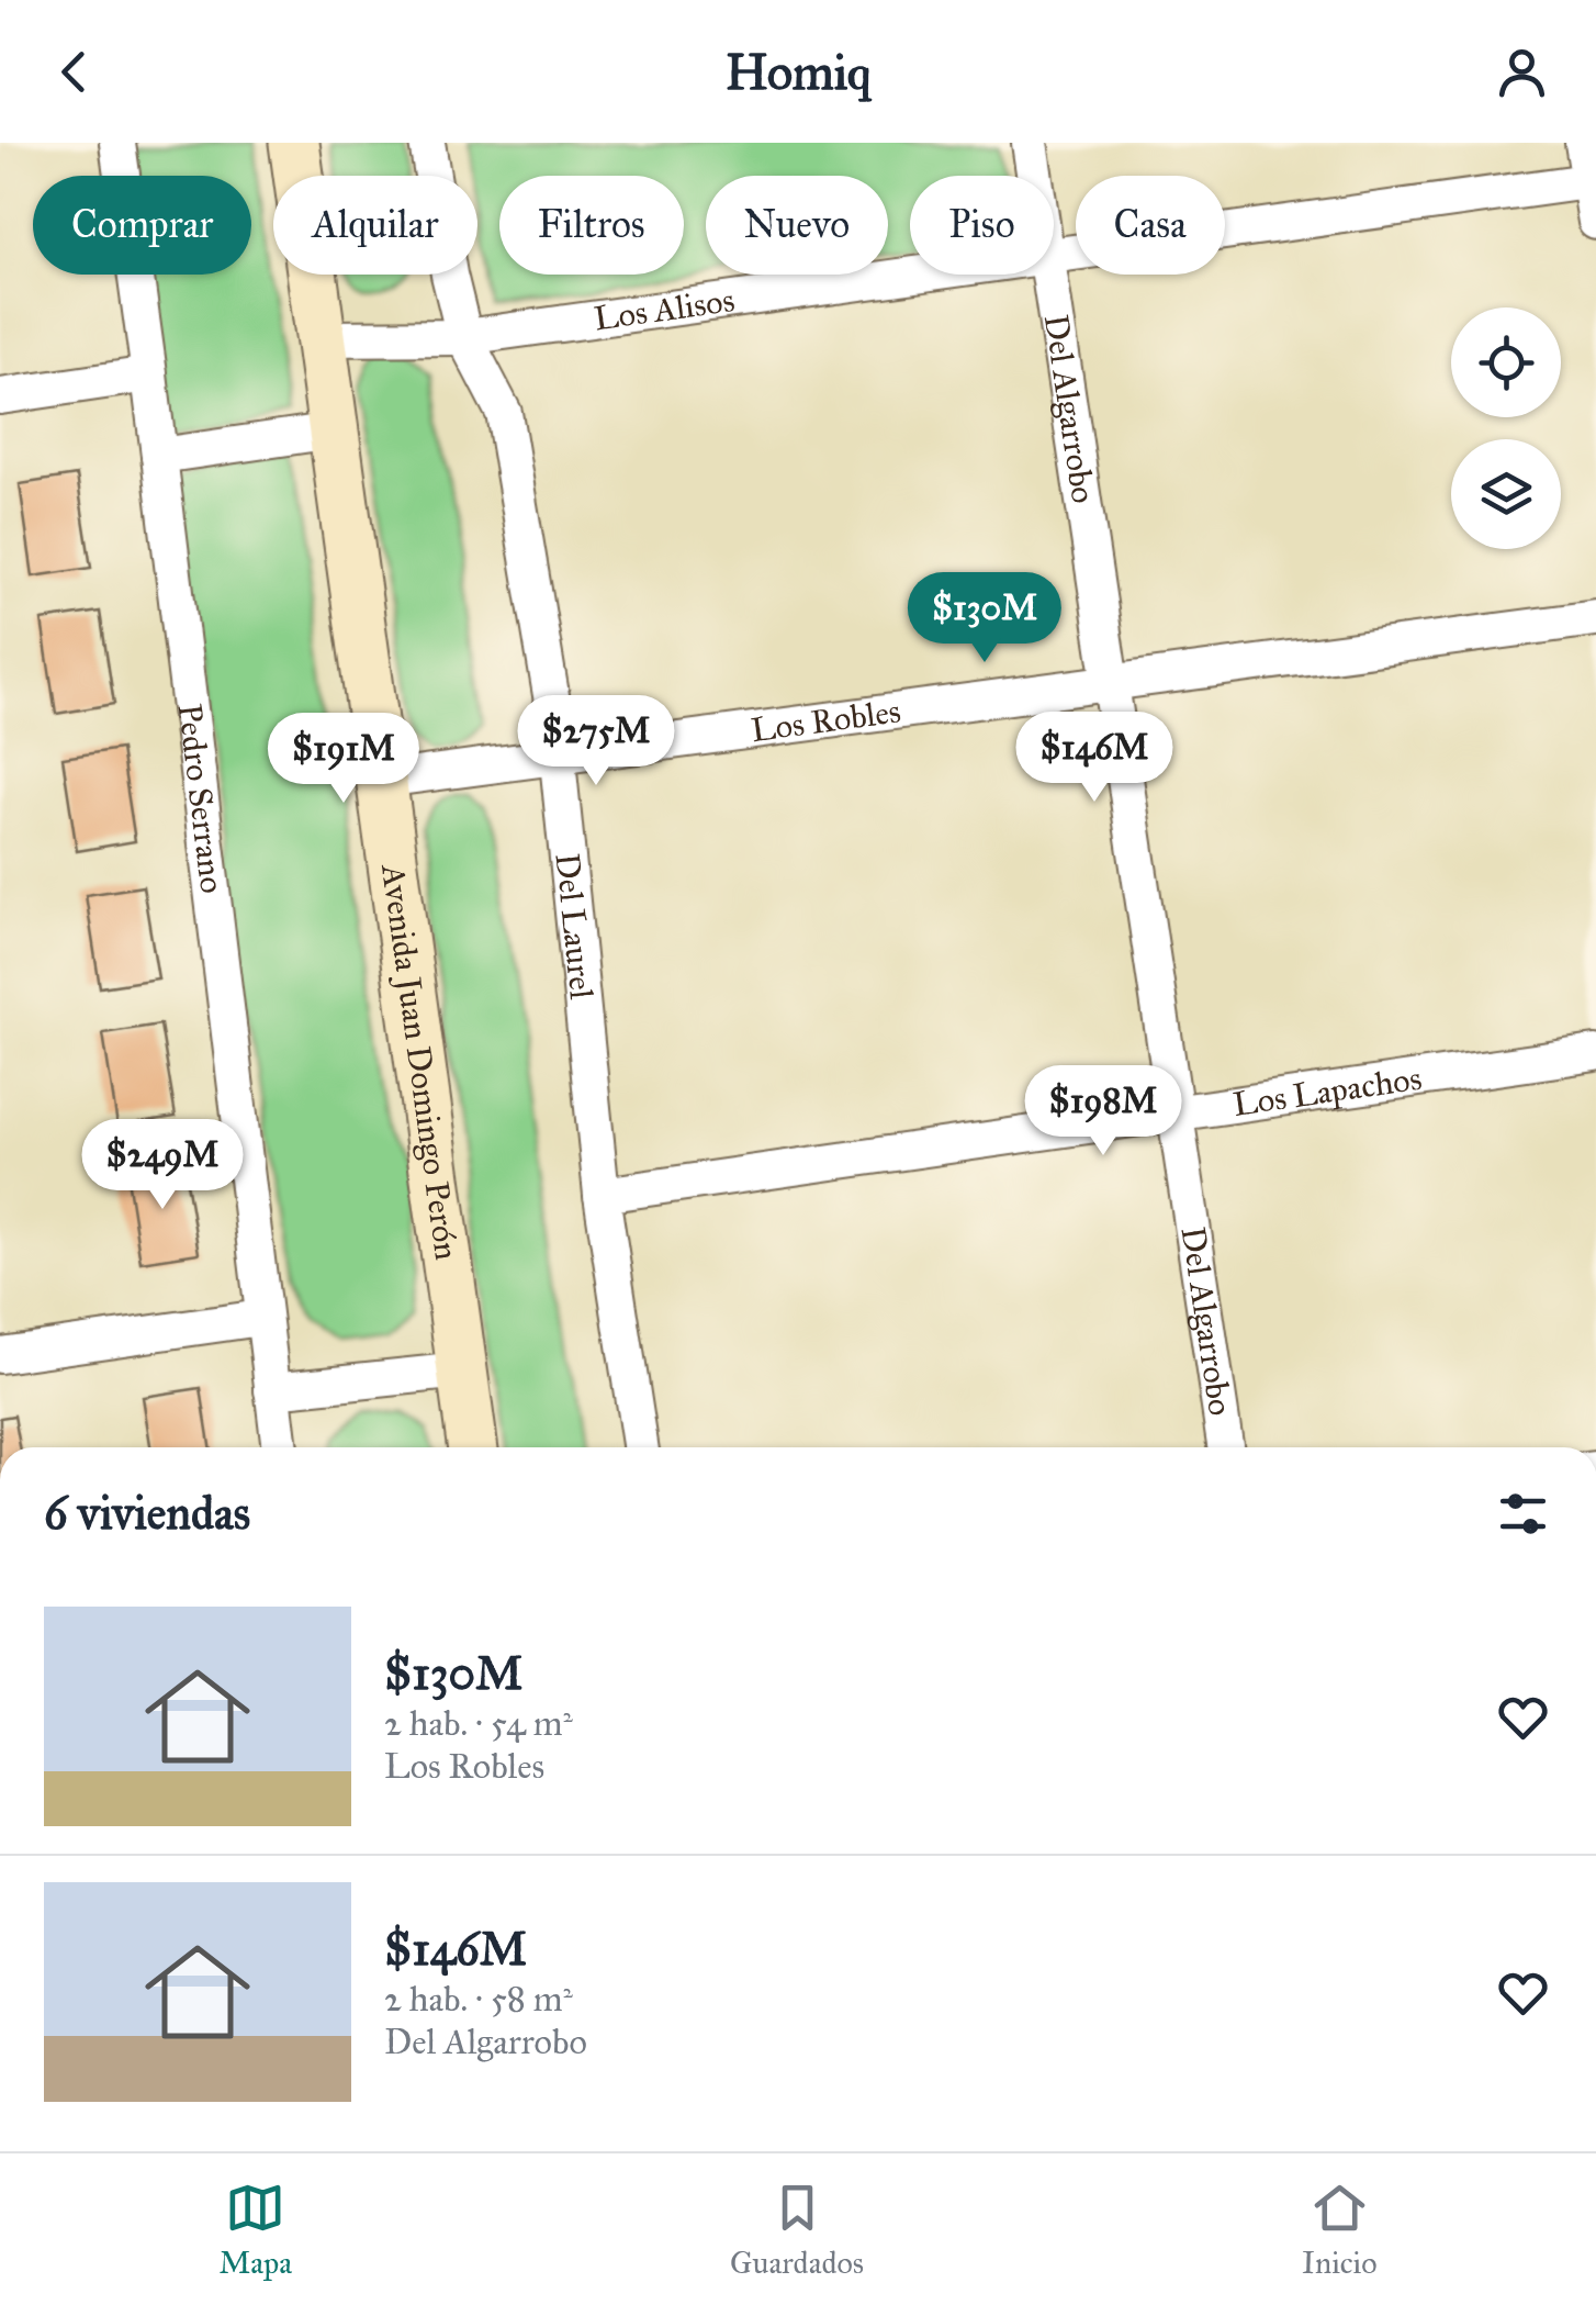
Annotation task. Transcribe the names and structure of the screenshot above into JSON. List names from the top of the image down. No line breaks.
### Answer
{"streets":{"main road":["Avenida Juan Domingo Perón"],"street":["Los Alisos","Del Algarrobo","Los Robles","Pedro Serrano","Del Laurel","Los Lapachos"]},"crossings":[["Los Alisos","Del Laurel"],["Los Alisos","Avenida Juan Domingo Perón"],["Del Algarrobo","Los Robles"],["Del Algarrobo","Los Lapachos"],["Los Robles","Del Laurel"],["Los Robles","Avenida Juan Domingo Perón"],["Del Laurel","Los Lapachos"]],"page":{"header":"Homiq","chip":["Comprar","Alquilar","Filtros","Nuevo","Piso","Casa"],"price":["$130M","$275M","$146M","$191M","$198M","$249M"],"heading":"6 viviendas","list":[{"name":"$130M","note":"2 hab. · 54 m² · Los Robles"},{"name":"$146M","note":"2 hab. · 58 m² · Del Algarrobo"}],"tabs":["Mapa","Guardados","Inicio"]}}
